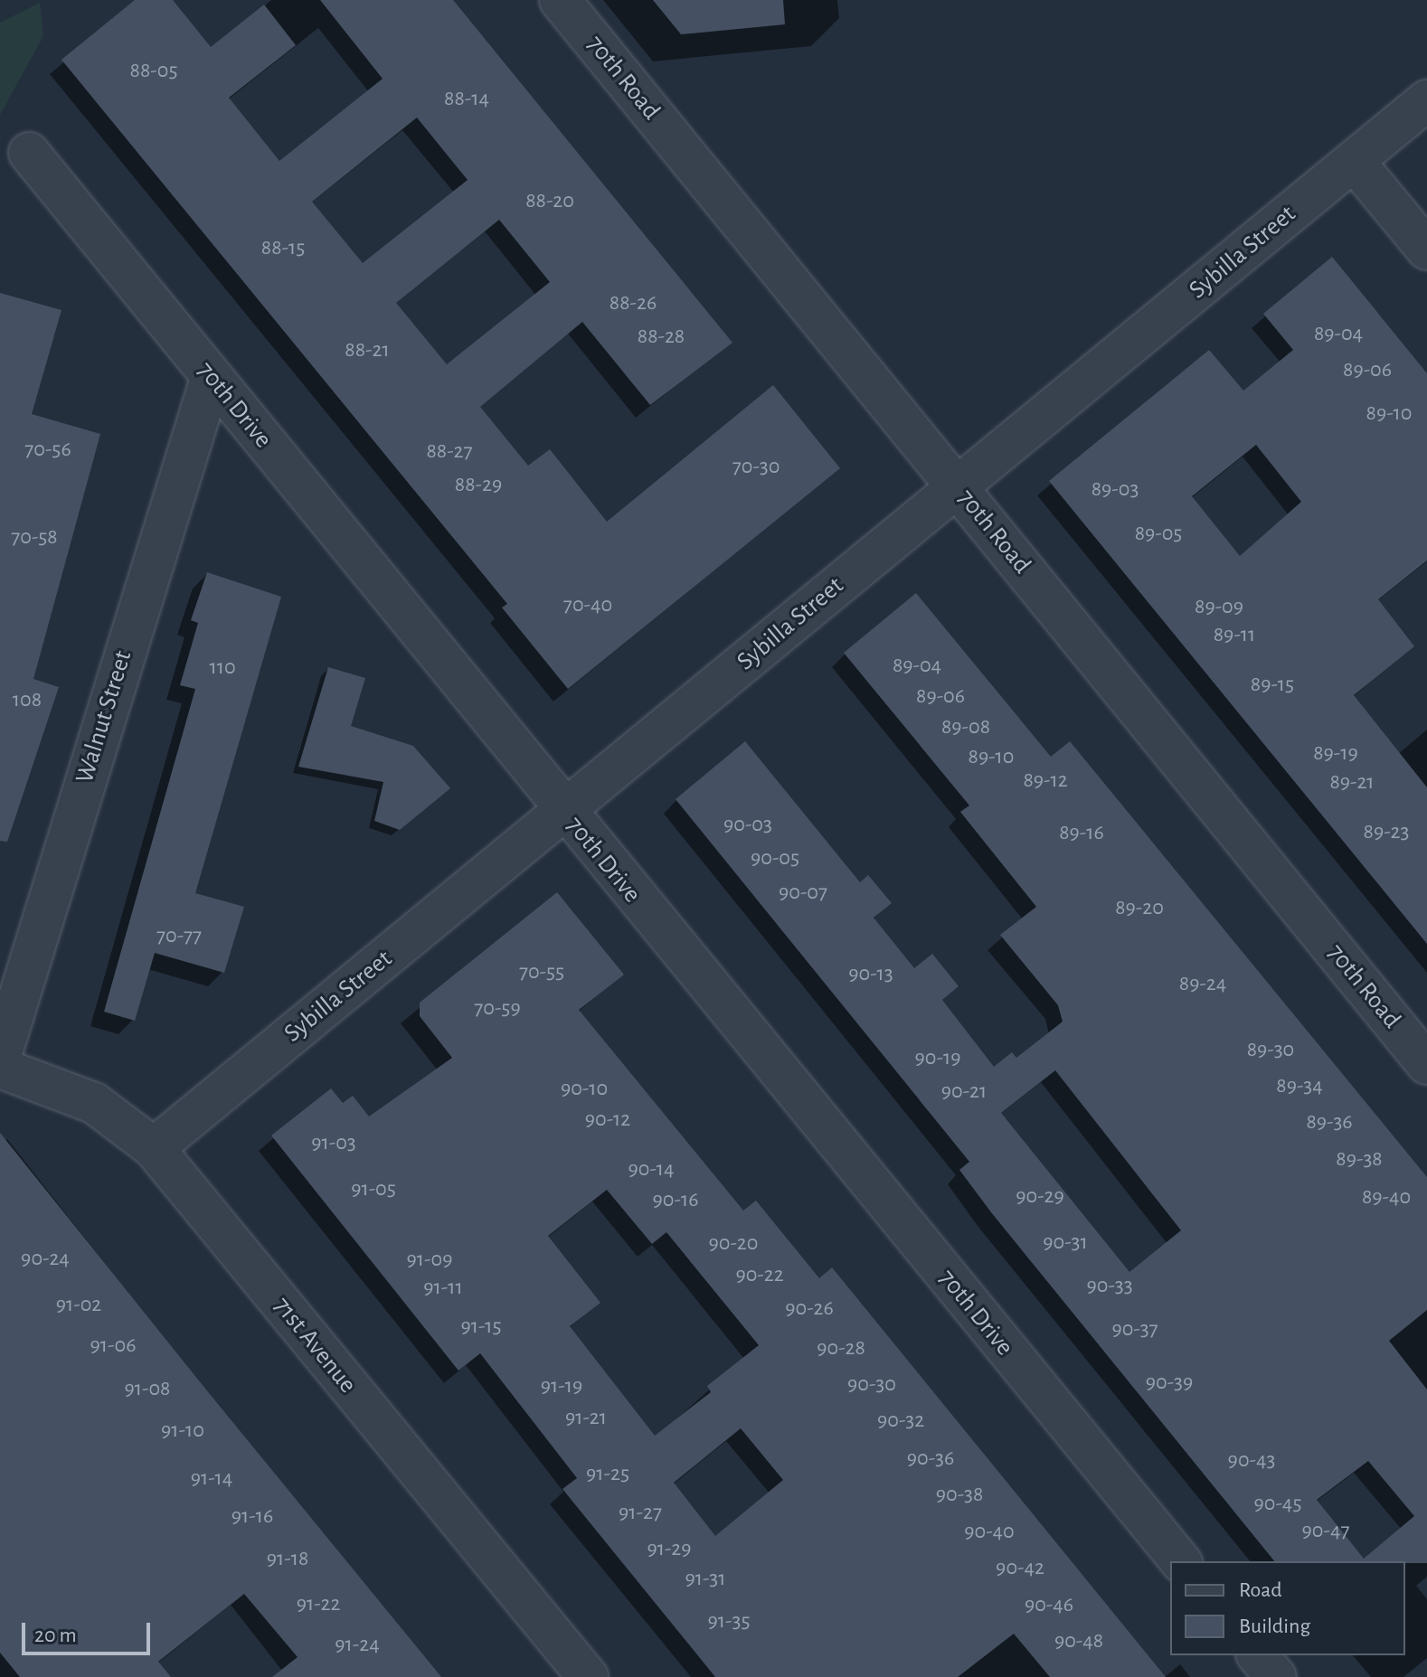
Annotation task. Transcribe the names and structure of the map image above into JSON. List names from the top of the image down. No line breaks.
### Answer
{"streets":{"street":["70th Road","Sybilla Street","70th Drive","Walnut Street","71st Avenue"]},"crossings":[["70th Road","Sybilla Street"],["Sybilla Street","70th Drive"],["Sybilla Street","71st Avenue"],["70th Drive","Walnut Street"]],"house_numbers":["88-05","88-14","88-20","88-15","88-26","89-04","88-28","88-21","89-06","89-10","70-56","88-27","70-30","88-29","89-03","89-05","70-58","70-40","89-09","89-11","89-04","110","89-15","89-06","108","89-08","89-19","89-10","89-12","89-21","90-03","89-23","89-16","90-05","90-07","89-20","70-77","70-55","90-13","89-24","70-59","89-30","90-19","89-34","90-10","90-21","90-12","89-36","91-03","89-38","90-14","91-05","90-29","89-40","90-16","90-31","90-20","90-24","91-09","90-22","90-33","91-11","91-02","90-26","91-15","90-37","91-06","90-28","90-39","90-30","91-19","91-08","91-21","90-32","91-10","90-36","90-43","91-25","91-14","90-38","90-45","91-27","91-16","90-47","90-40","91-29","91-18","90-42","91-31","91-22","90-46","91-35","90-48","91-24"],"legend":["Road","Building"],"scale_bar":"20 m"}
